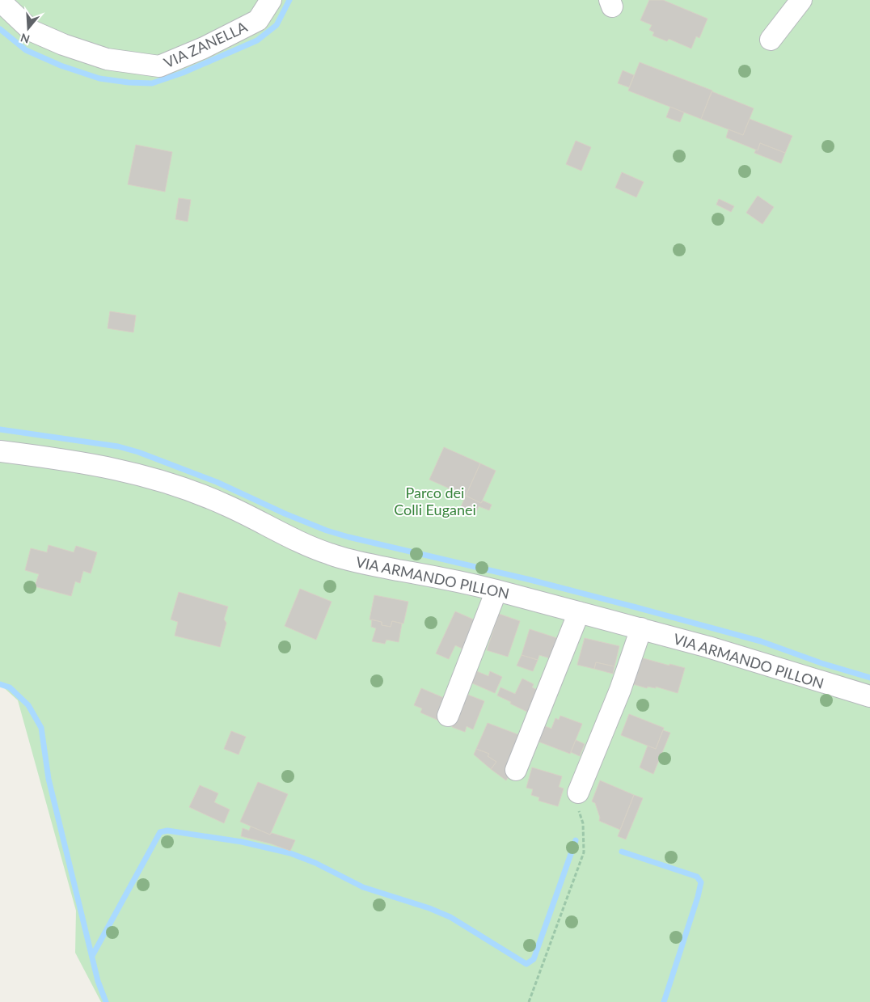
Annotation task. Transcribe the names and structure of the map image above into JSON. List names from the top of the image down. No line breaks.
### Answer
{"streets":{"street":["VIA ZANELLA","VIA ARMANDO PILLON"]},"parks":["Parco dei Colli Euganei"],"north":"bottom"}
